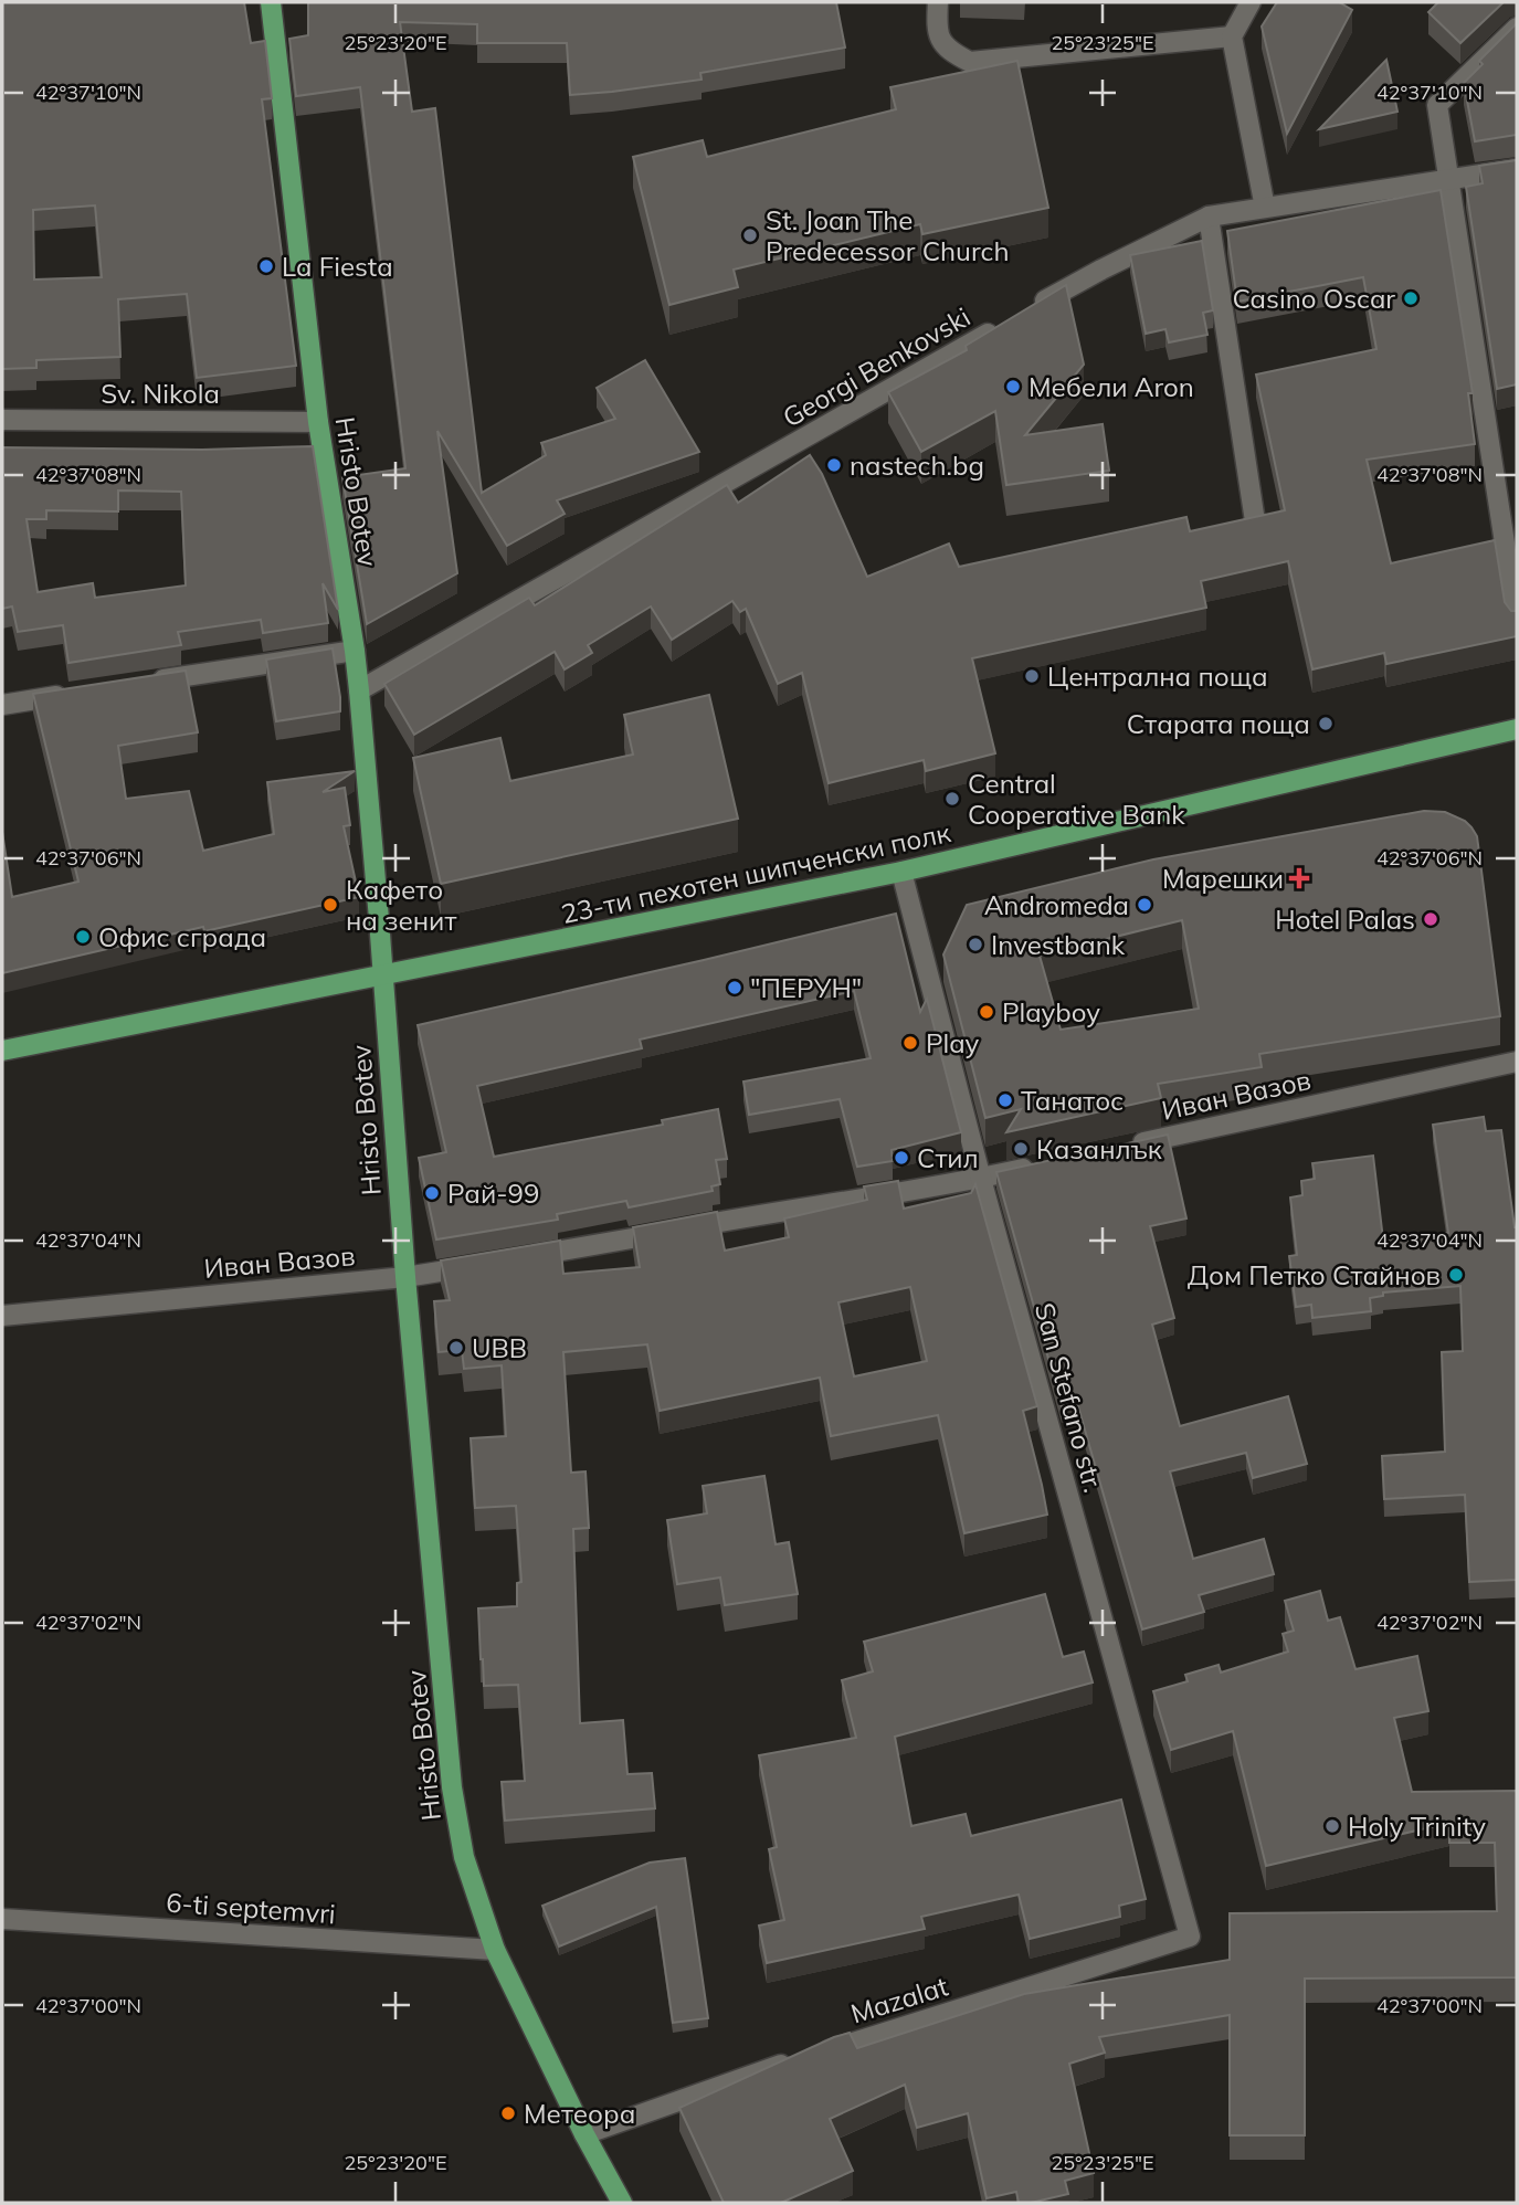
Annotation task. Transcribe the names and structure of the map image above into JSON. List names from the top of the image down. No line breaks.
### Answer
{"streets":{"main road":["Hristo Botev","23-ти пехотен шипченски полк"],"street":["Georgi Benkovski","Sv. Nikola","Иван Вазов","San Stefano str.","6-ti septemvri","Mazalat"]},"crossings":[["Georgi Benkovski","Hristo Botev"],["Sv. Nikola","Hristo Botev"],["Hristo Botev","23-ти пехотен шипченски полк"],["Hristo Botev","Иван Вазов"],["Hristo Botev","6-ti septemvri"],["Hristo Botev","Mazalat"],["23-ти пехотен шипченски полк","San Stefano str."],["San Stefano str.","Mazalat"]],"places":{"other":["St. Joan The Predecessor Church","La Fiesta","Casino Oscar","Мебели Aron","nastech.bg","Централна поща","Старата поща","Central Cooperative Bank","Кафето на зенит","Andromeda","Hotel Palas","Офис сграда","Investbank","\"ПЕРУН\"","Playboy","Play","Танатос","Казанлък","Стил","Рай-99","Дом Петко Стайнов","UBB","Holy Trinity","Метеора"],"health":["Марешки"]},"coordinates":["25°23'20\"E","25°23'25\"E","42°37'10\"N","42°37'08\"N","42°37'06\"N","42°37'04\"N","42°37'02\"N","42°37'00\"N"]}
